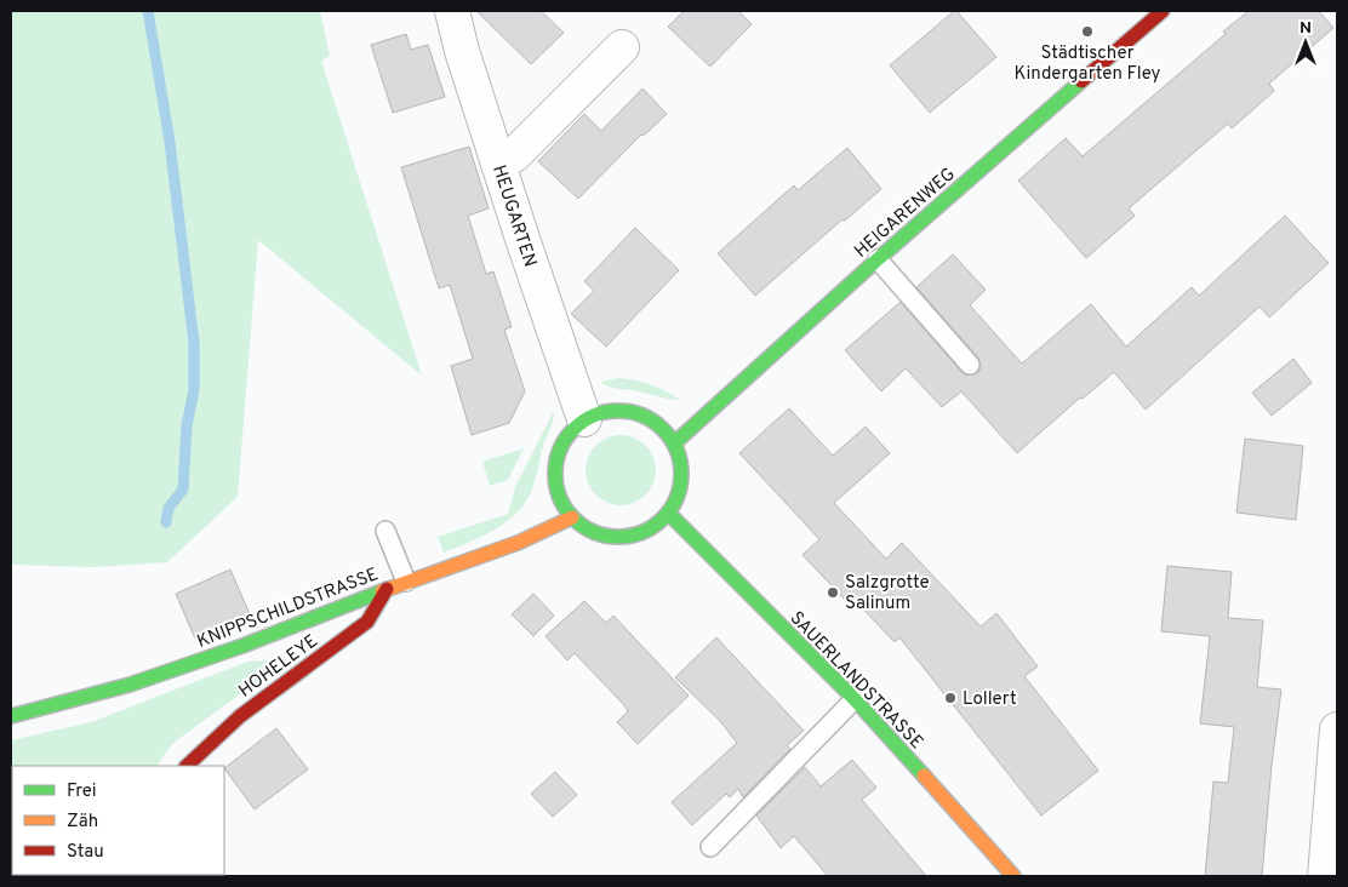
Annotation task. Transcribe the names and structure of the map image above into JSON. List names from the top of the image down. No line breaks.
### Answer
{"streets":{"street":["HEIGARENWEG","HEUGARTEN","KNIPPSCHILDSTRASSE","HOHELEYE","SAUERLANDSTRASSE"]},"crossings":[["HEIGARENWEG","HEUGARTEN"],["HEIGARENWEG","KNIPPSCHILDSTRASSE"],["HEIGARENWEG","SAUERLANDSTRASSE"],["HEUGARTEN","KNIPPSCHILDSTRASSE"],["HEUGARTEN","SAUERLANDSTRASSE"],["KNIPPSCHILDSTRASSE","HOHELEYE"],["KNIPPSCHILDSTRASSE","SAUERLANDSTRASSE"]],"places":["Städtischer Kindergarten Fley","Salzgrotte Salinum","Lollert"],"legend":["Frei","Zäh","Stau"],"north":"top"}
